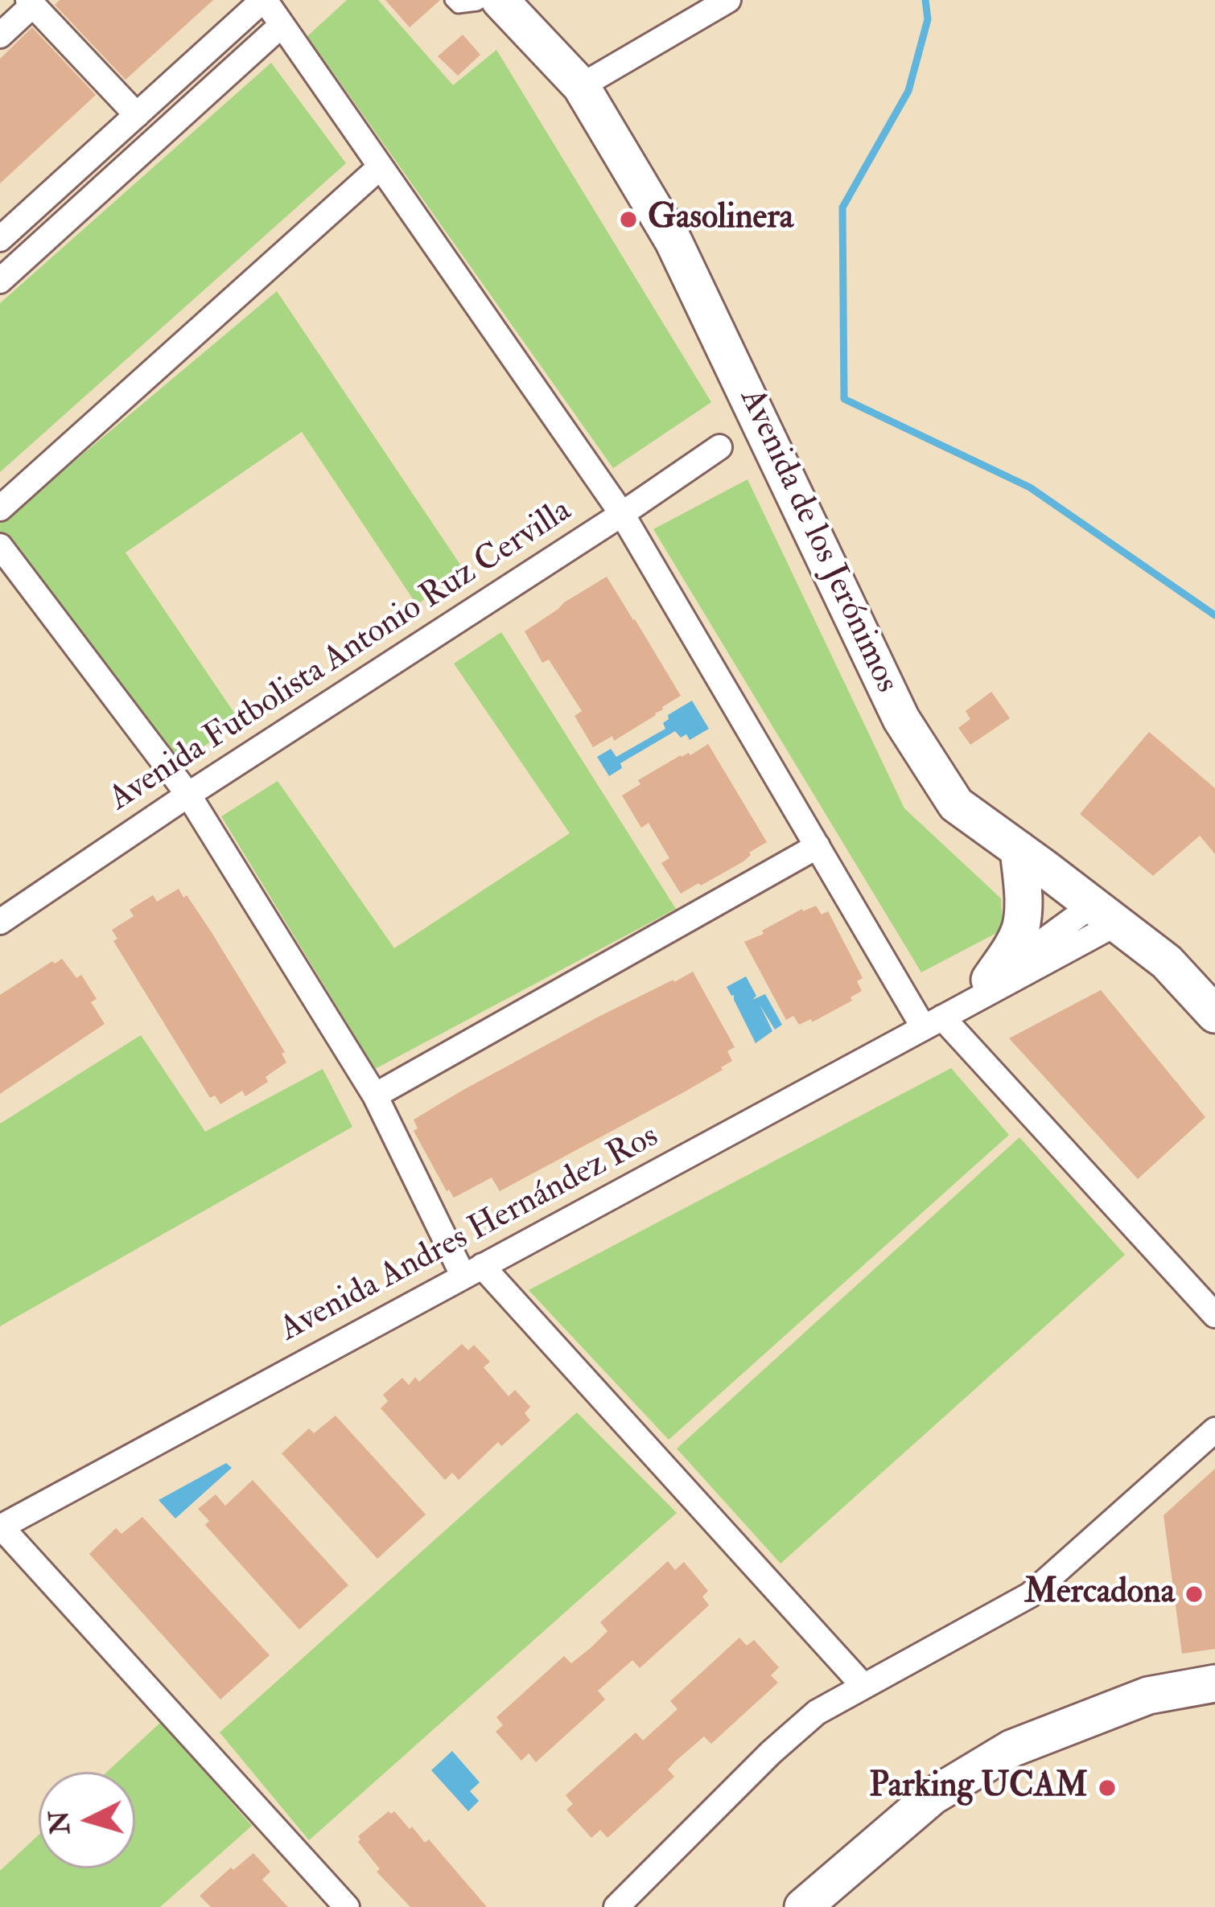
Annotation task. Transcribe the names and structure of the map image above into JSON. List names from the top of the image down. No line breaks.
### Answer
{"streets":{"main road":["Avenida de los Jerónimos"],"street":["Avenida Futbolista Antonio Ruz Cervilla","Avenida Andres Hernández Ros"]},"crossings":[["Avenida de los Jerónimos","Avenida Andres Hernández Ros"]],"places":["Gasolinera","Mercadona","Parking UCAM"],"north":"left"}
